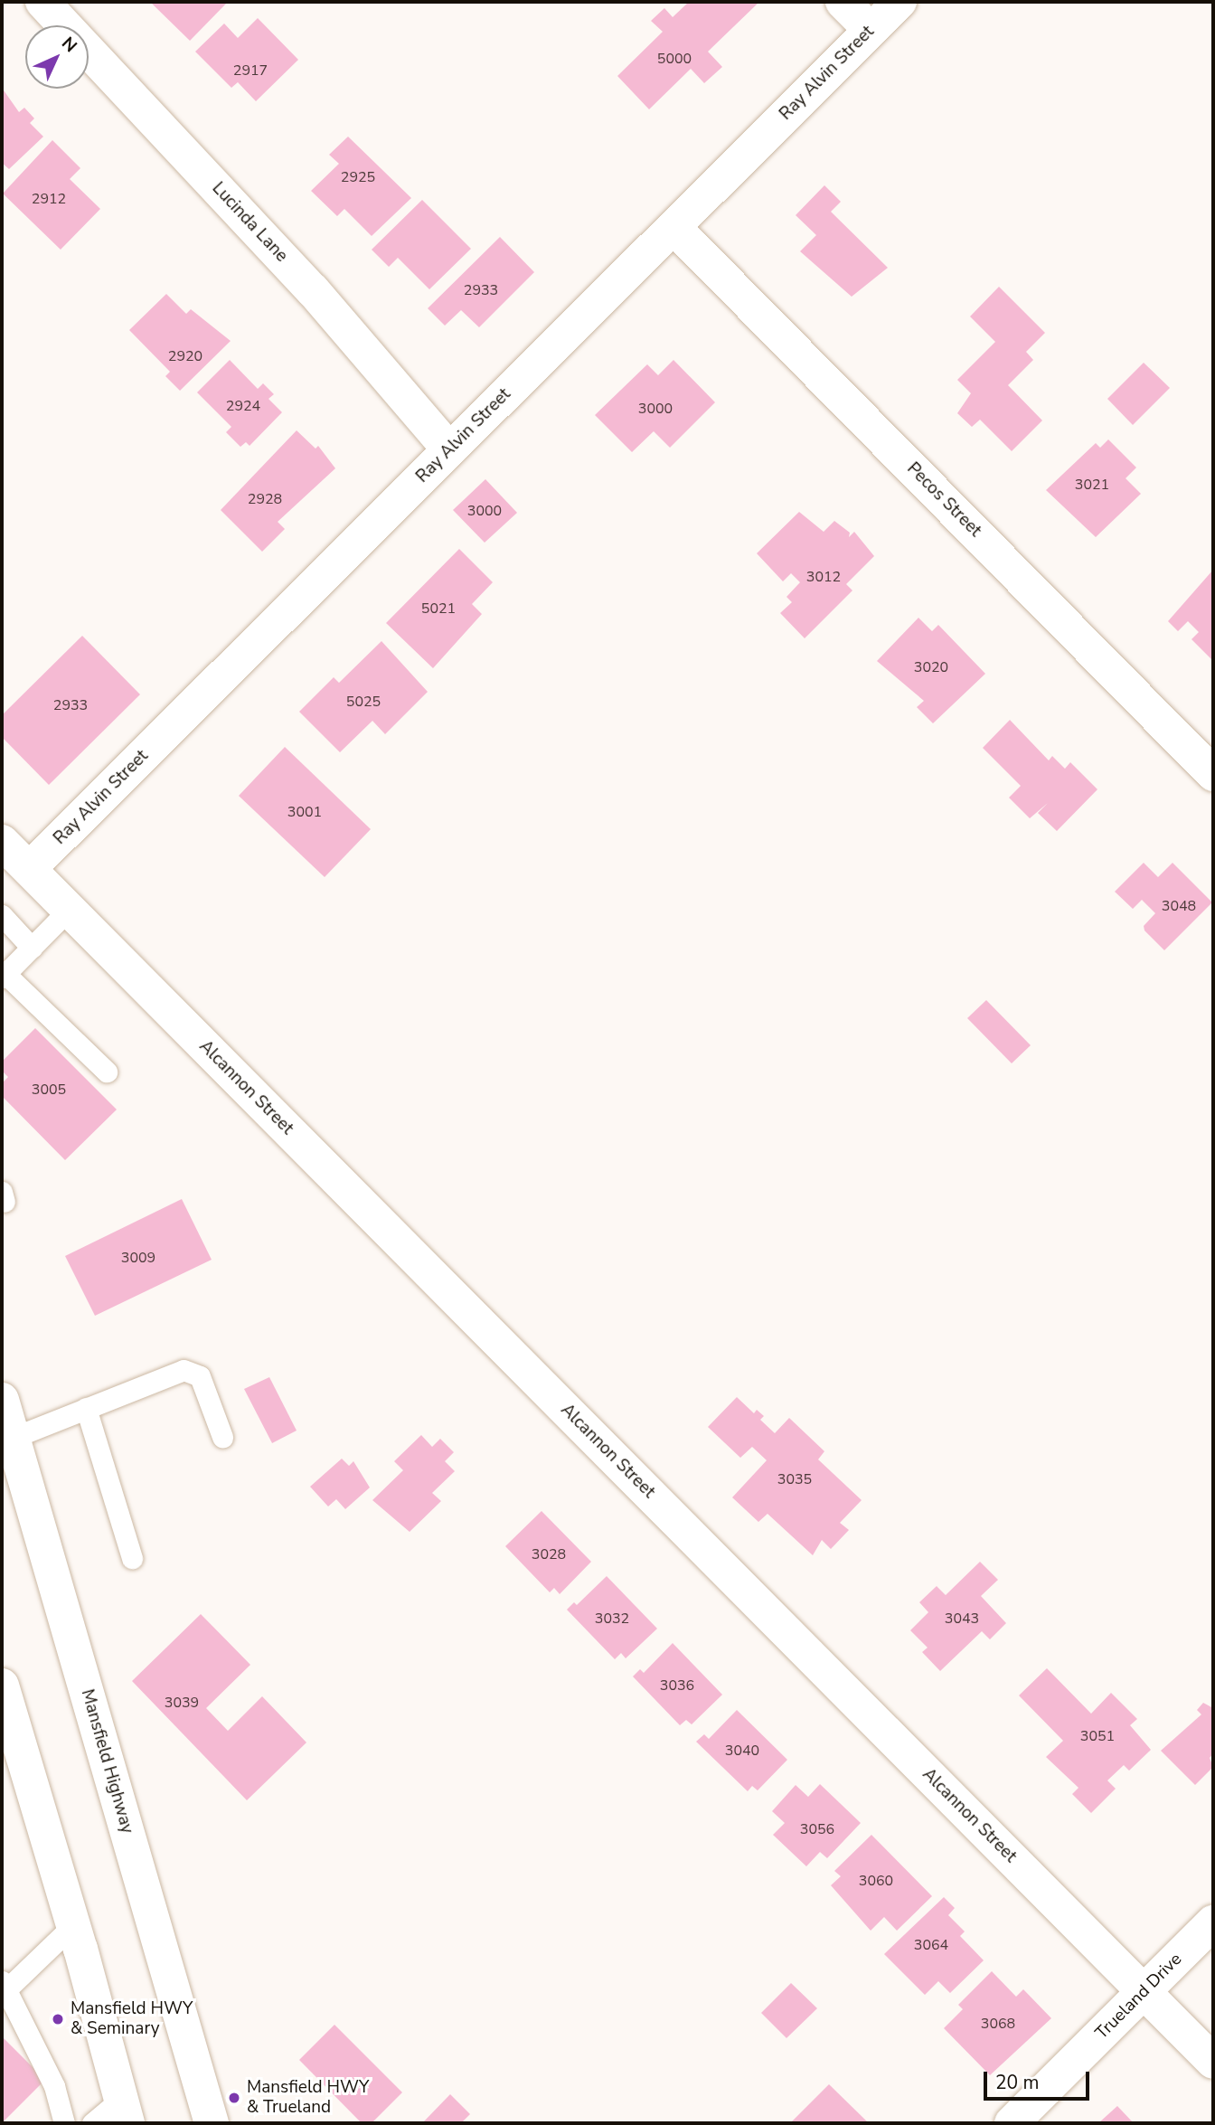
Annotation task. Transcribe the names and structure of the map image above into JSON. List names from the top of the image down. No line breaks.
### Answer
{"streets":{"street":["Ray Alvin Street","Lucinda Lane","Pecos Street","Alcannon Street","Mansfield Highway","Trueland Drive"]},"crossings":[["Ray Alvin Street","Lucinda Lane"],["Ray Alvin Street","Pecos Street"],["Ray Alvin Street","Alcannon Street"],["Alcannon Street","Trueland Drive"]],"places":["Mansfield HWY & Seminary","Mansfield HWY & Trueland"],"house_numbers":["5000","2917","2925","2912","2933","2920","2924","3000","3021","2928","3000","3012","5021","3020","5025","2933","3001","3048","3005","3009","3035","3028","3032","3043","3036","3039","3051","3040","3056","3060","3064","3068"],"scale_bar":"20 m","north":"top right"}
